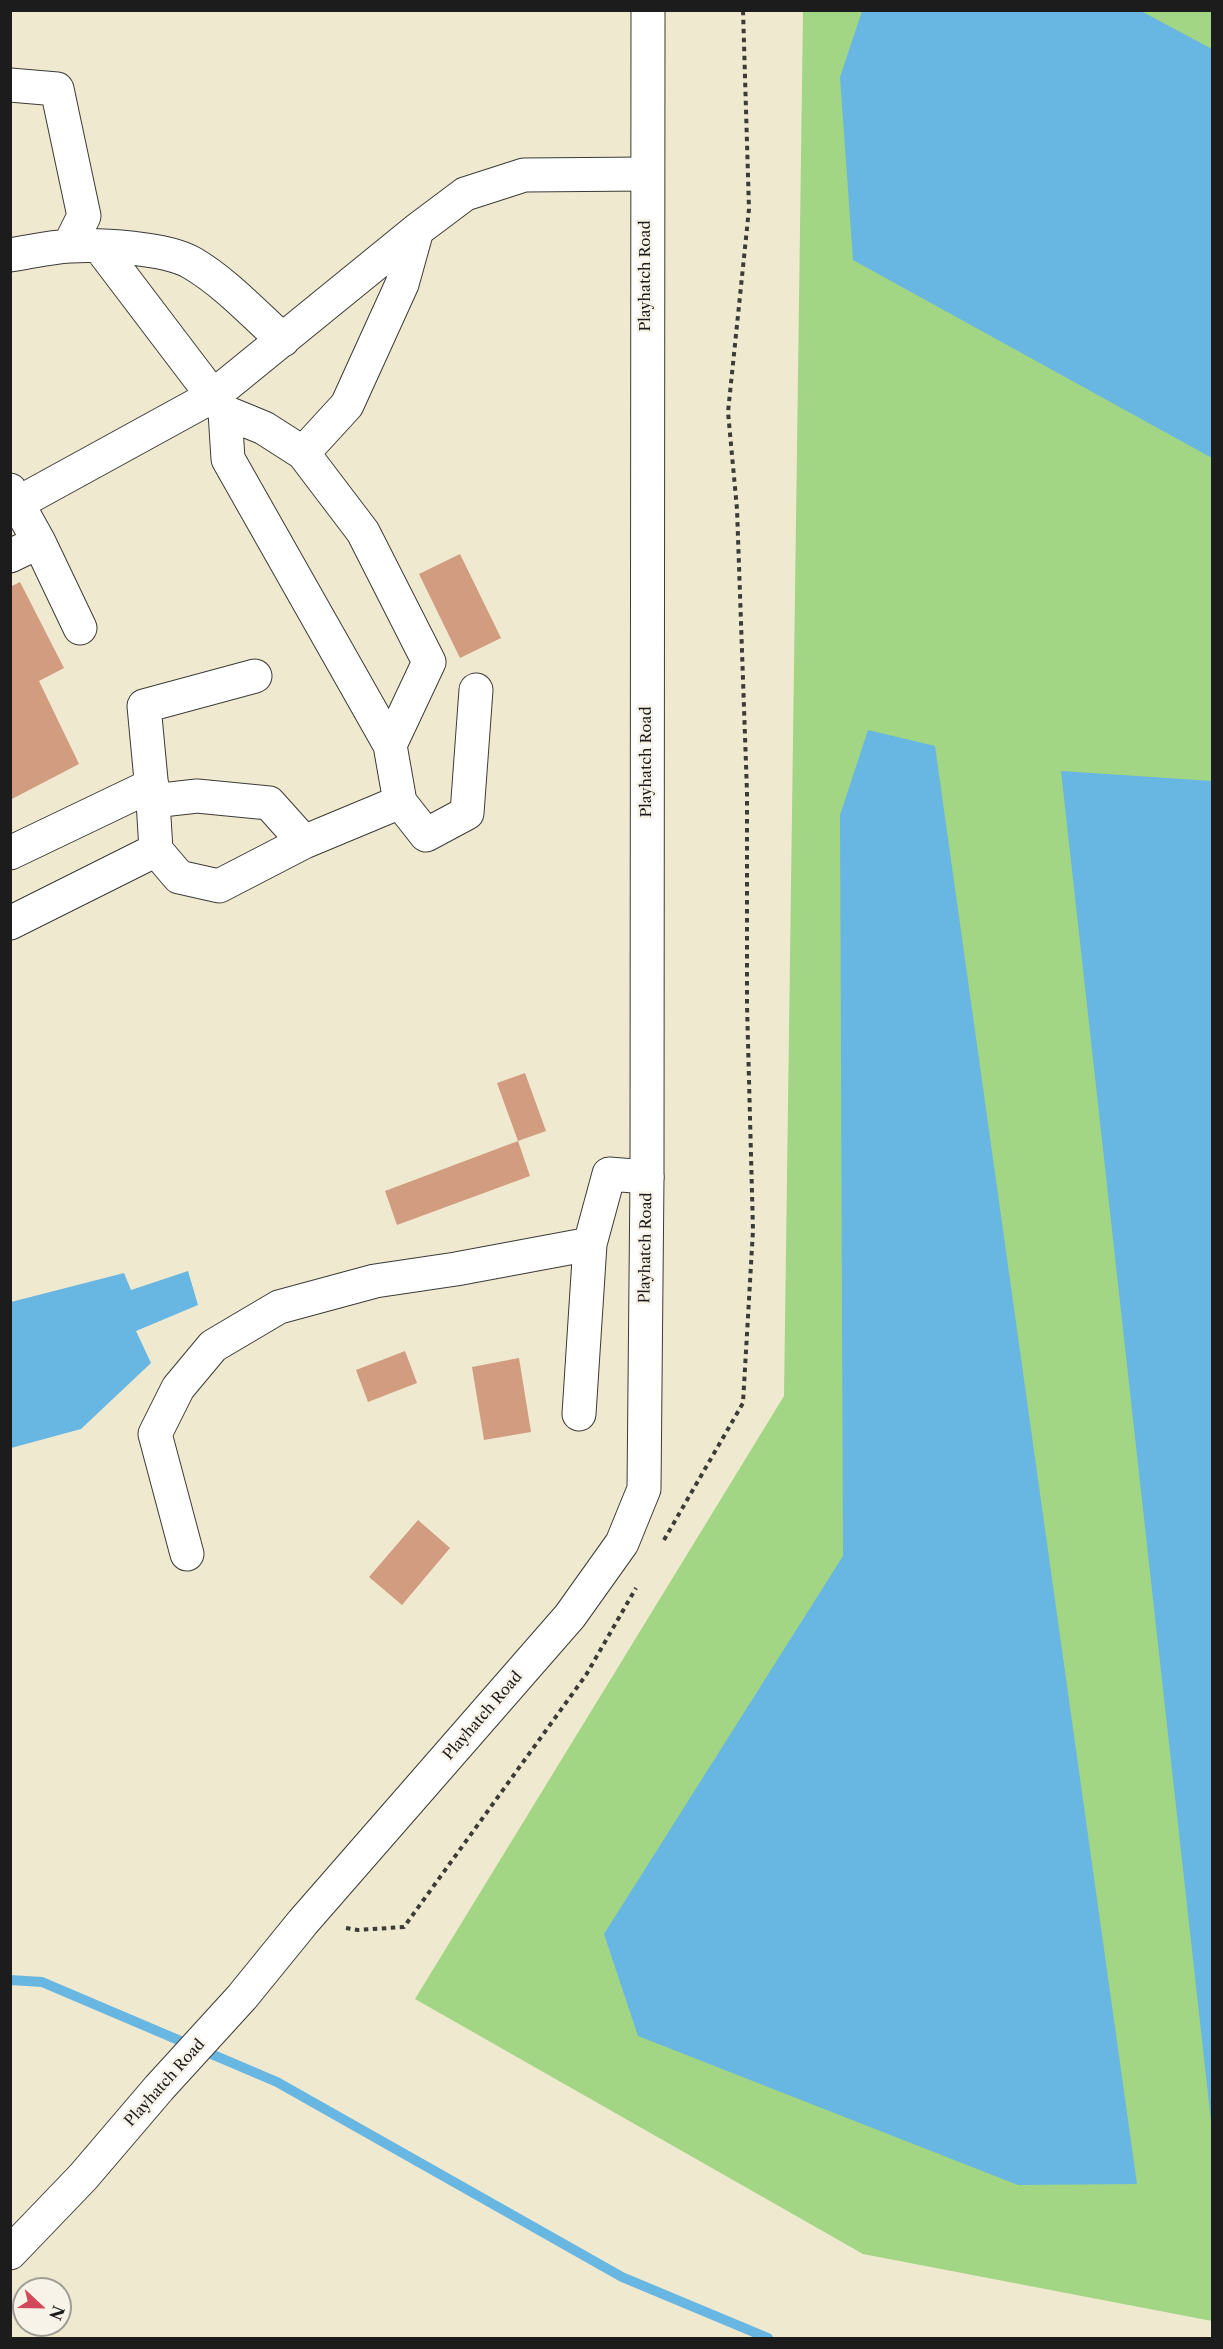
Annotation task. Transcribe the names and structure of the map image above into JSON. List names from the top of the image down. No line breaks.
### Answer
{"streets":{"main road":["Playhatch Road"]},"north":"right"}
